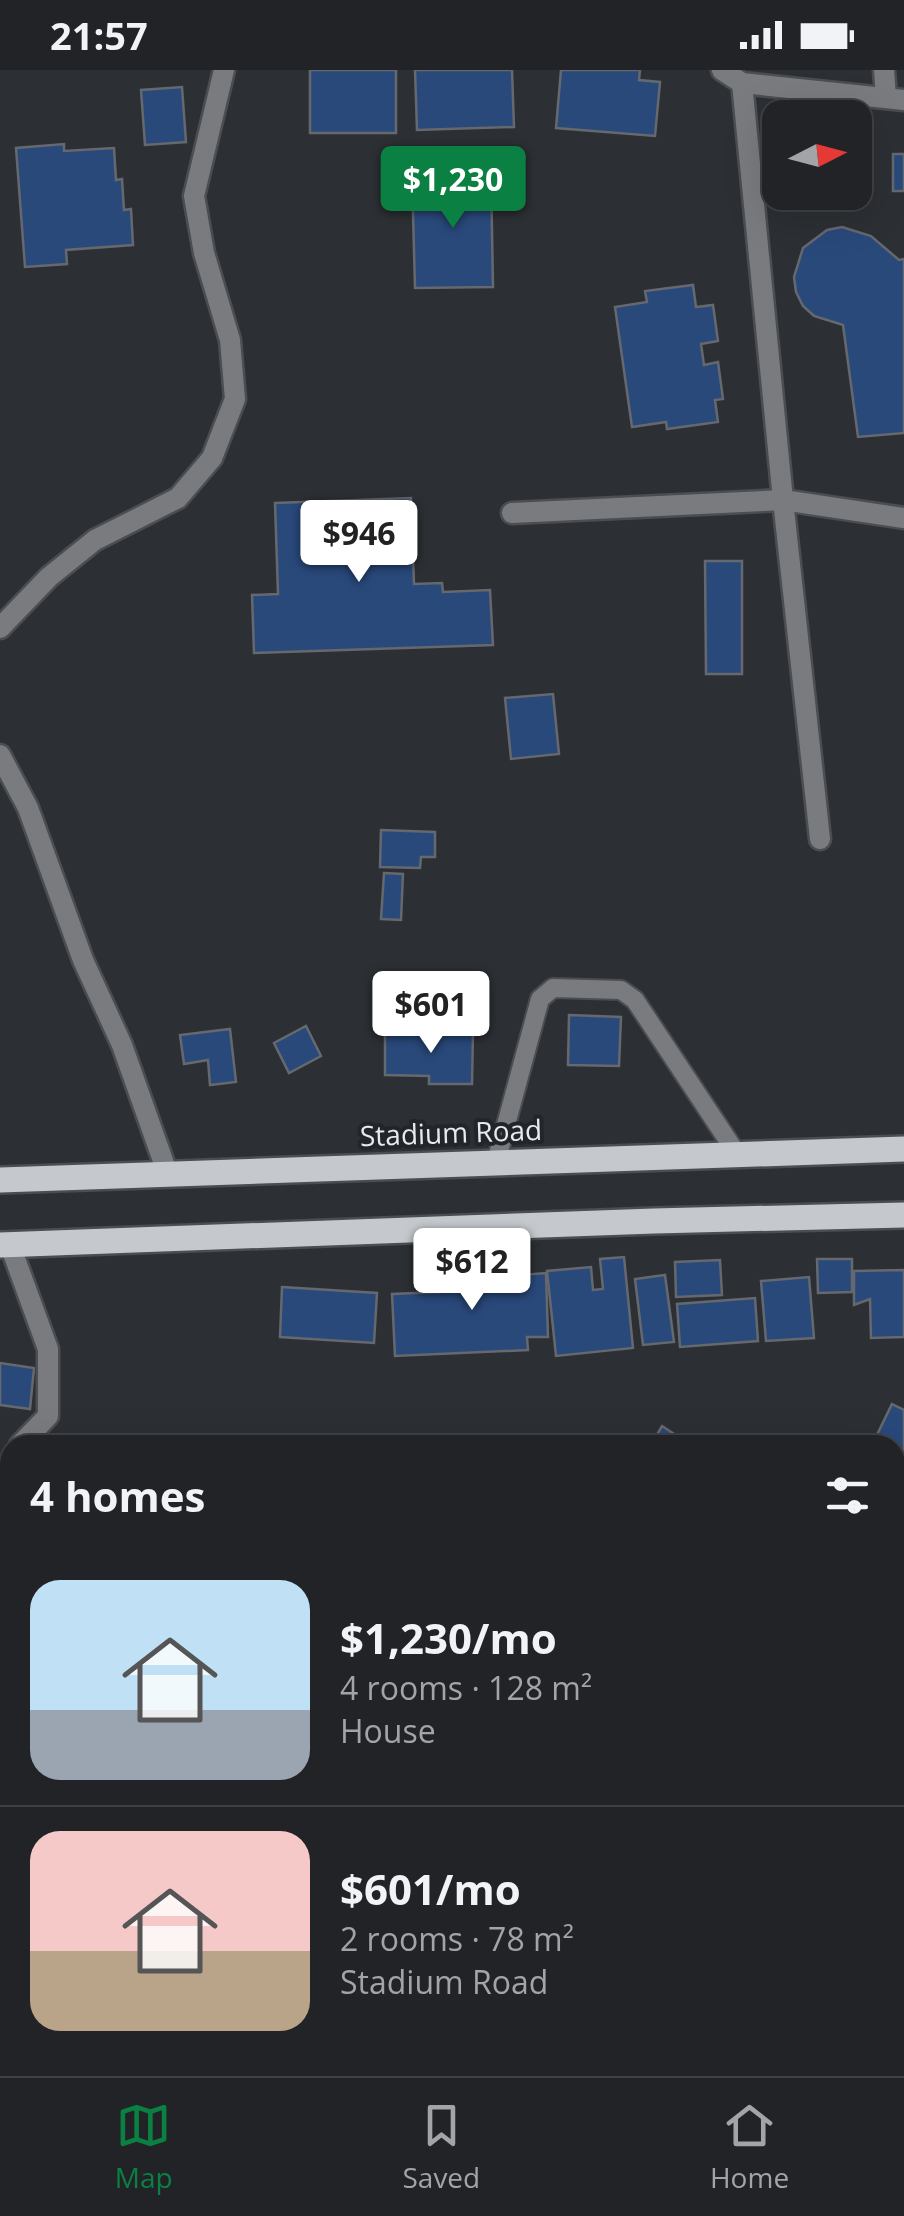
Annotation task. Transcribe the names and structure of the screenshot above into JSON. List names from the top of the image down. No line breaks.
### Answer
{"streets":{"main road":["Stadium Road"]},"north":"right","page":{"status":"21:57","price":["$1,230","$946","$601","$612"],"heading":"4 homes","list":[{"name":"$1,230/mo","note":"4 rooms · 128 m² · House"},{"name":"$601/mo","note":"2 rooms · 78 m² · Stadium Road"}],"tabs":["Map","Saved","Home"]}}
